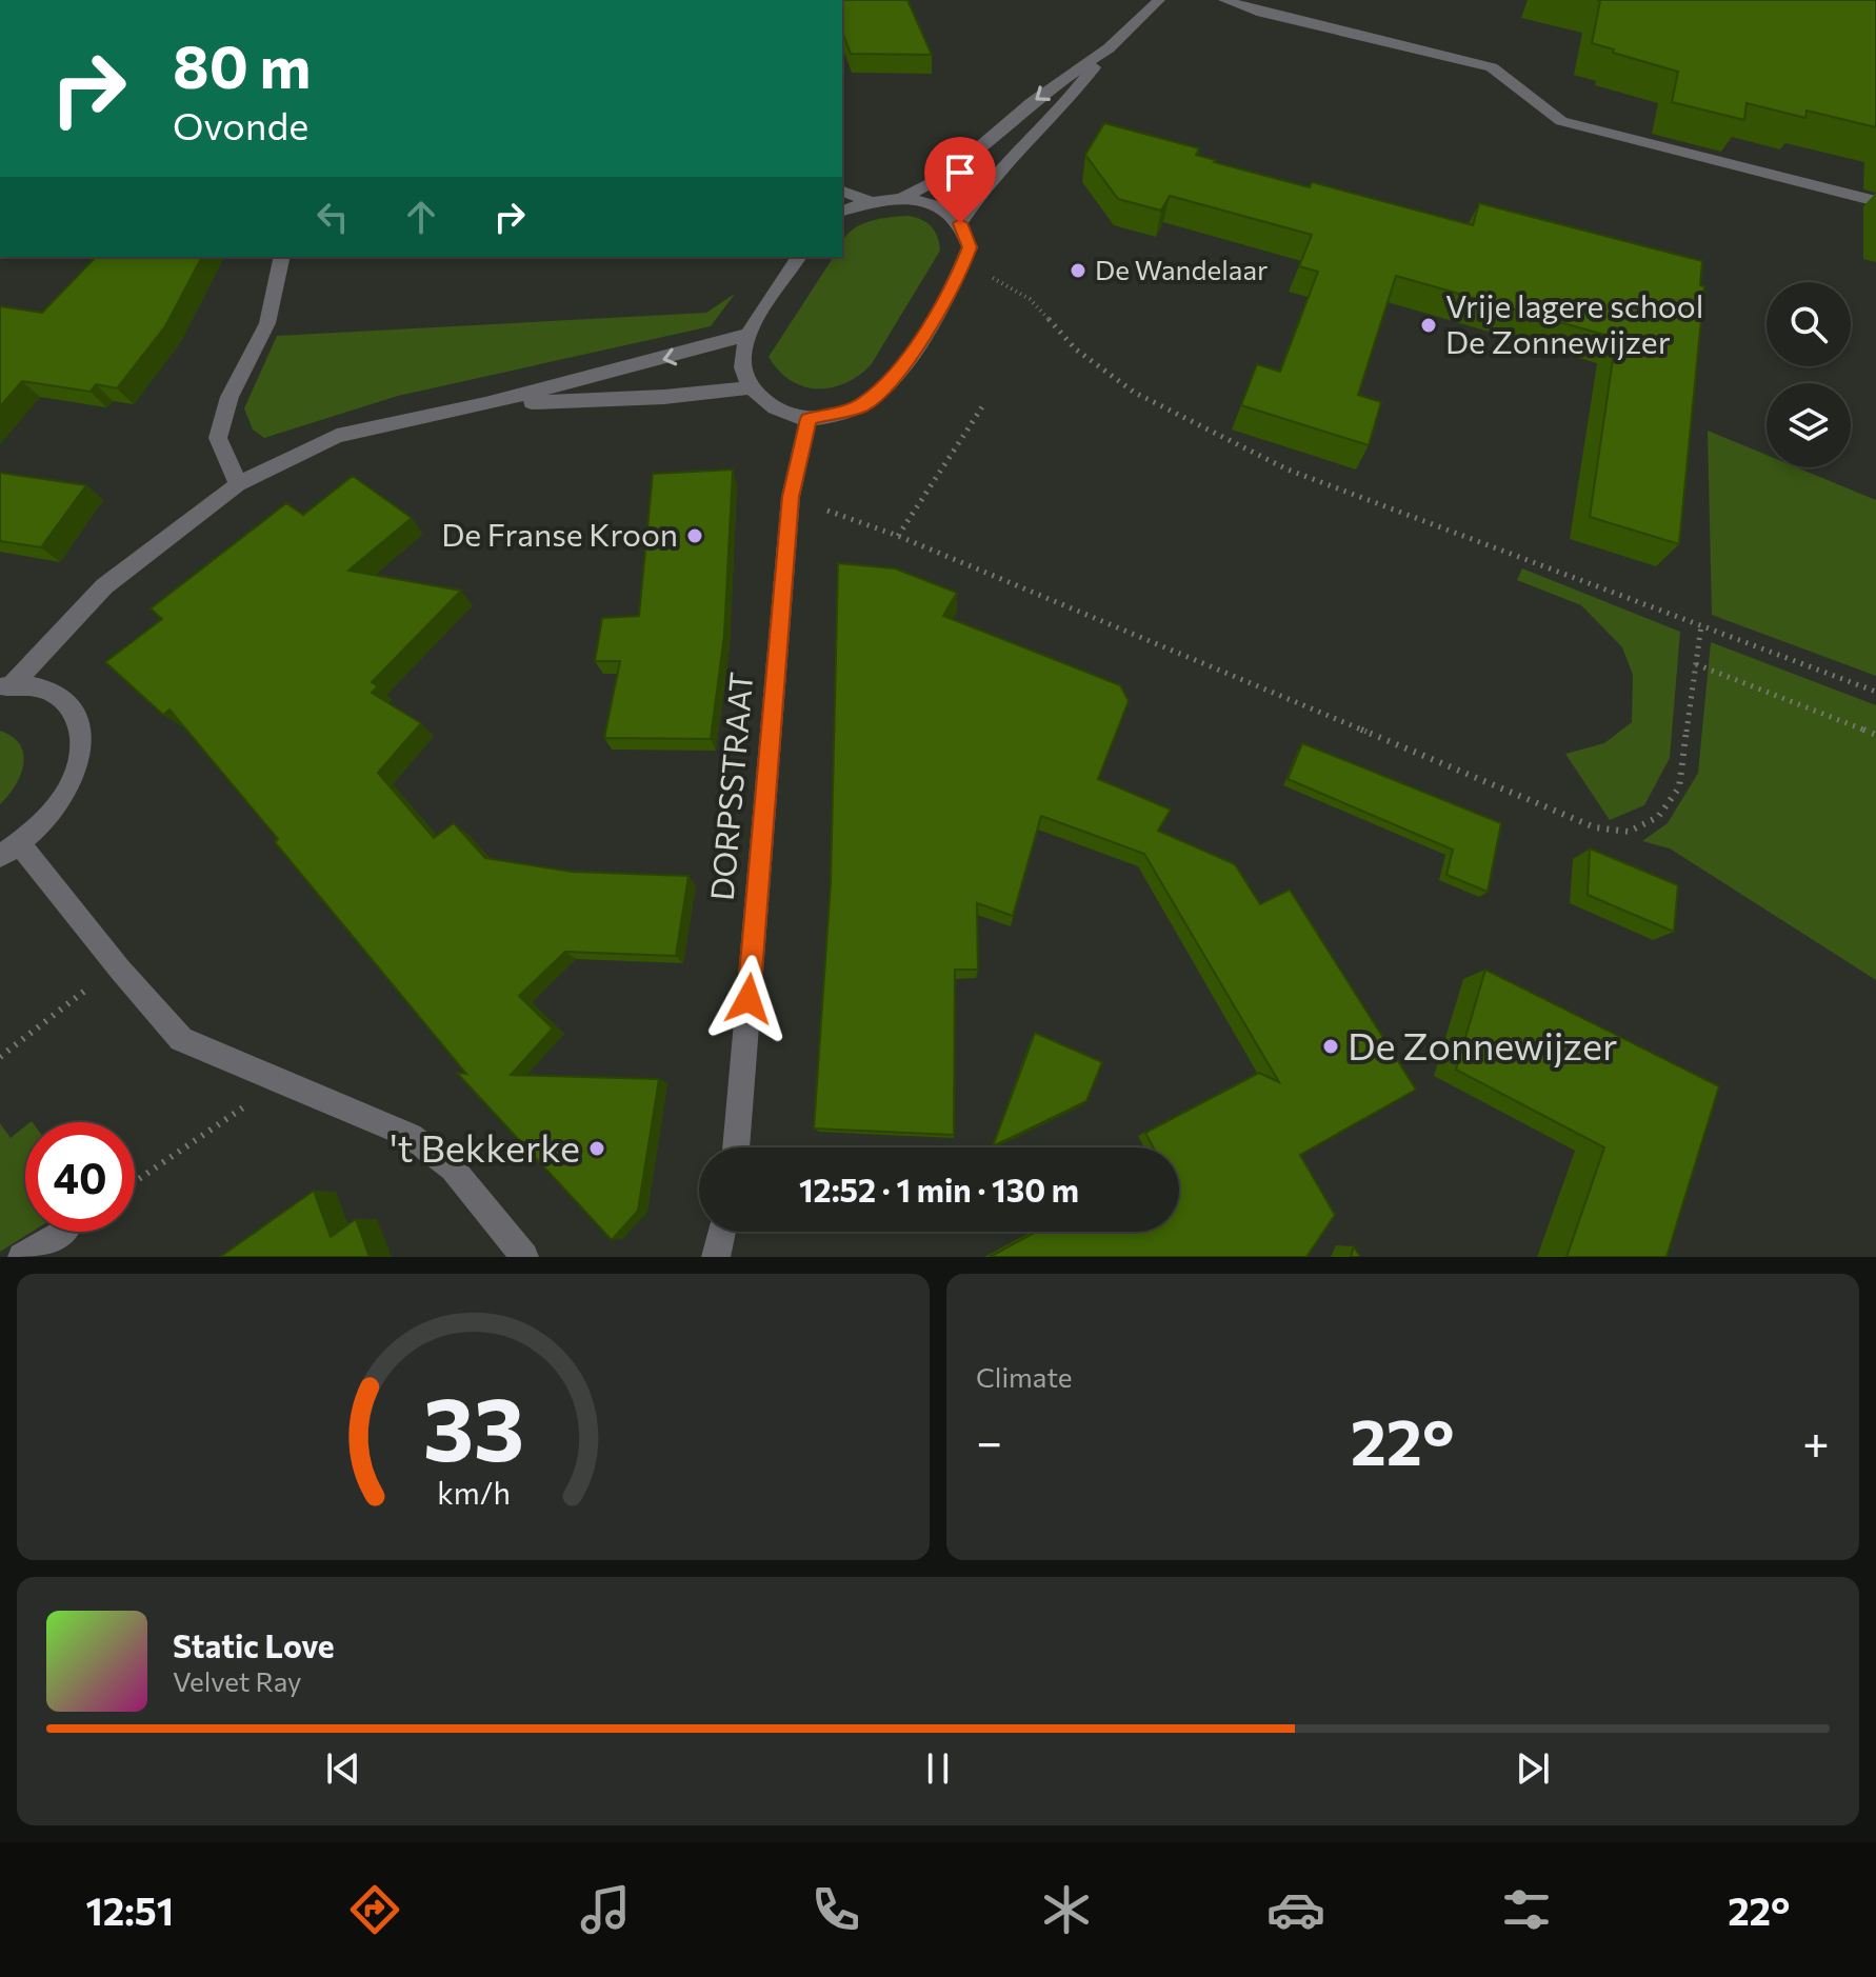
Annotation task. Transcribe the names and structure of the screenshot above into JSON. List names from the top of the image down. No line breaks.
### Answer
{"streets":{"street":["DORPSSTRAAT"]},"places":["De Wandelaar","Vrije lagere school De Zonnewijzer","De Franse Kroon","De Zonnewijzer","'t Bekkerke"],"page":{"turn":["80 m","Ovonde"],"limit":"40","trip":"12:52 · 1 min · 130 m","tile":"Climate","heat":["−","22°","+"],"song":["Static Love","Velvet Ray"],"tabs":["12:51","22°"],"gauge":["33","km/h"]}}
